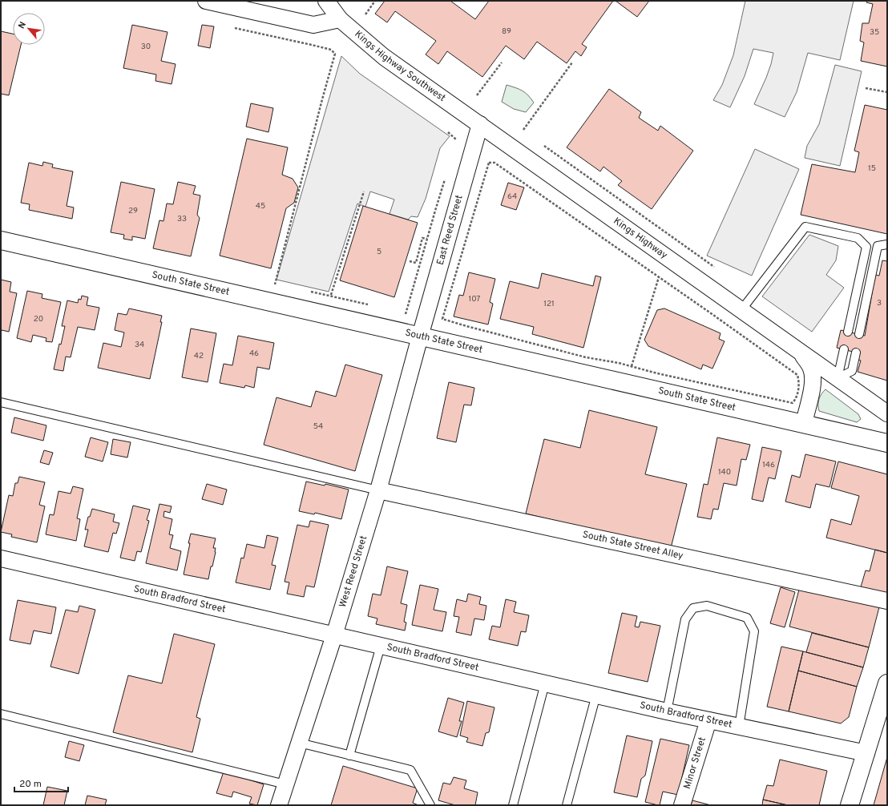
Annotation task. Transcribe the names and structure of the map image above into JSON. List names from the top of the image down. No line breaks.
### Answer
{"streets":{"main road":["South State Street"],"street":["Kings Highway Southwest","East Reed Street","Kings Highway","South State Street Alley","West Reed Street","South Bradford Street","Minor Street"]},"crossings":[["Kings Highway Southwest","East Reed Street"],["Kings Highway Southwest","Kings Highway"],["East Reed Street","Kings Highway"],["East Reed Street","South State Street"],["East Reed Street","West Reed Street"],["Kings Highway","South State Street"],["South State Street","West Reed Street"],["South State Street Alley","West Reed Street"],["West Reed Street","South Bradford Street"],["South Bradford Street","Minor Street"]],"house_numbers":["89","35","30","15","64","45","29","33","5","107","3","121","20","34","46","42","54","146","140"],"scale_bar":"20 m","north":"top left"}
